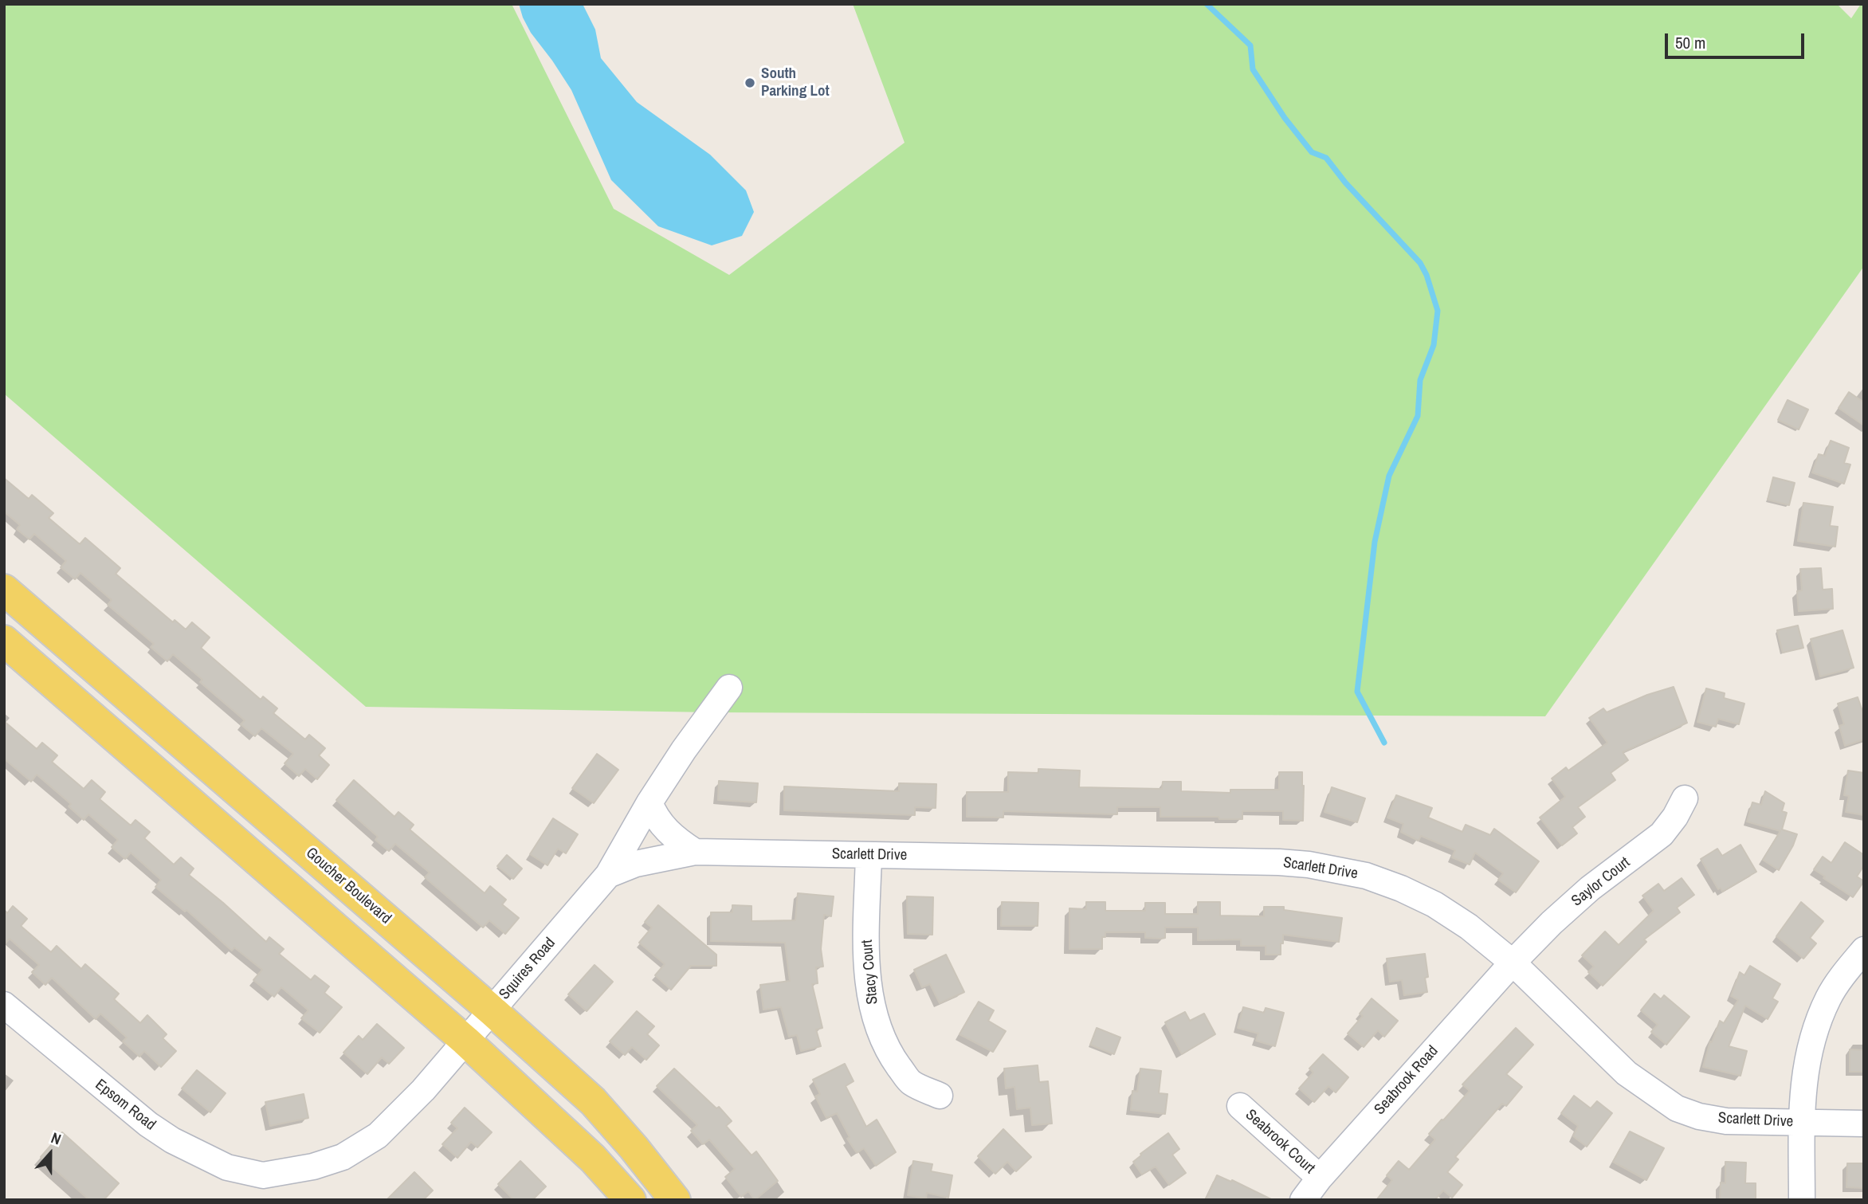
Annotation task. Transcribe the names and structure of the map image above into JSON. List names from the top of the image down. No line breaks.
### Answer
{"streets":{"main road":["Goucher Boulevard"],"street":["Scarlett Drive","Saylor Court","Squires Road","Stacy Court","Seabrook Road","Epsom Road","Seabrook Court"]},"crossings":[["Scarlett Drive","Saylor Court"],["Scarlett Drive","Squires Road"],["Scarlett Drive","Stacy Court"],["Scarlett Drive","Seabrook Road"],["Saylor Court","Seabrook Road"],["Goucher Boulevard","Squires Road"],["Squires Road","Epsom Road"],["Seabrook Road","Seabrook Court"]],"places":["South Parking Lot"],"scale_bar":"50 m","north":"top"}
